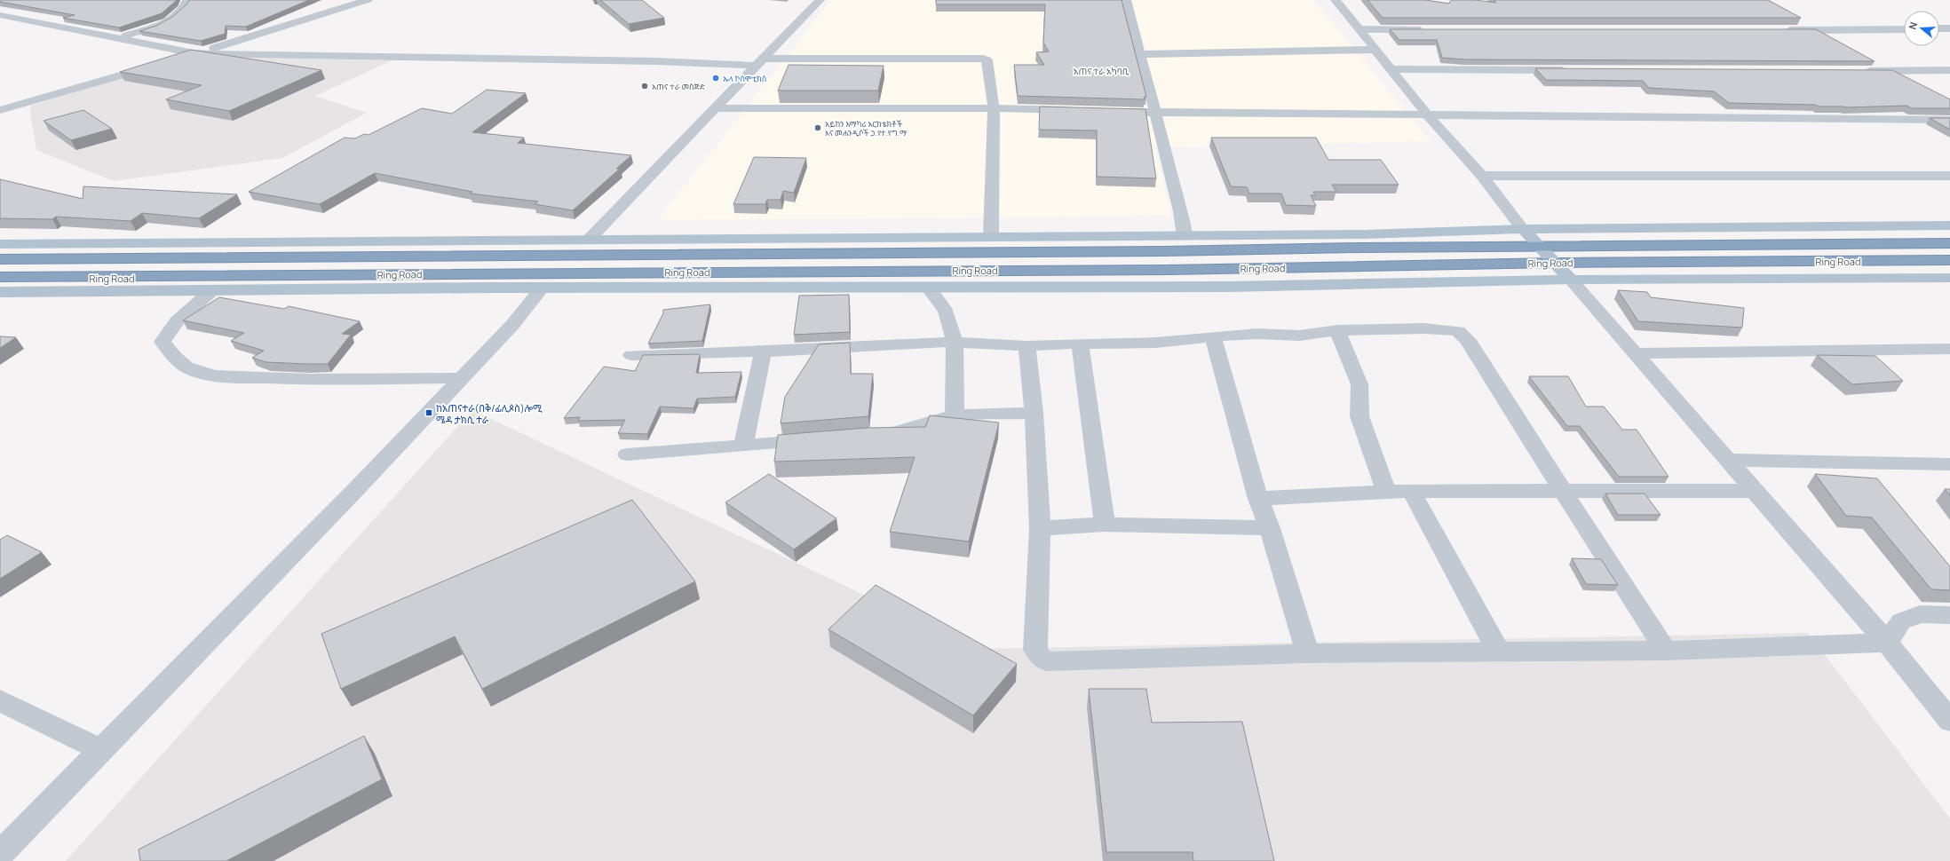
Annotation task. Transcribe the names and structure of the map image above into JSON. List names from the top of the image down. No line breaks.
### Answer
{"streets":{"highway":["Ring Road"]},"districts":["አጠና ተራ አካባቢ"],"places":{"other":["ኤላ ኮስሞቲክስ","አጠና ተራ መስጅድ","አይከን አማካሪ አርክቴክቶች እና መሐንዲሶች ኃ.የተ.የግ.ማ"],"transit":["ከአጠናተራ(በቅ/ፊሊጶስ)ሎሚ ሜዳ ታክሲ ተራ"]},"north":"left"}
